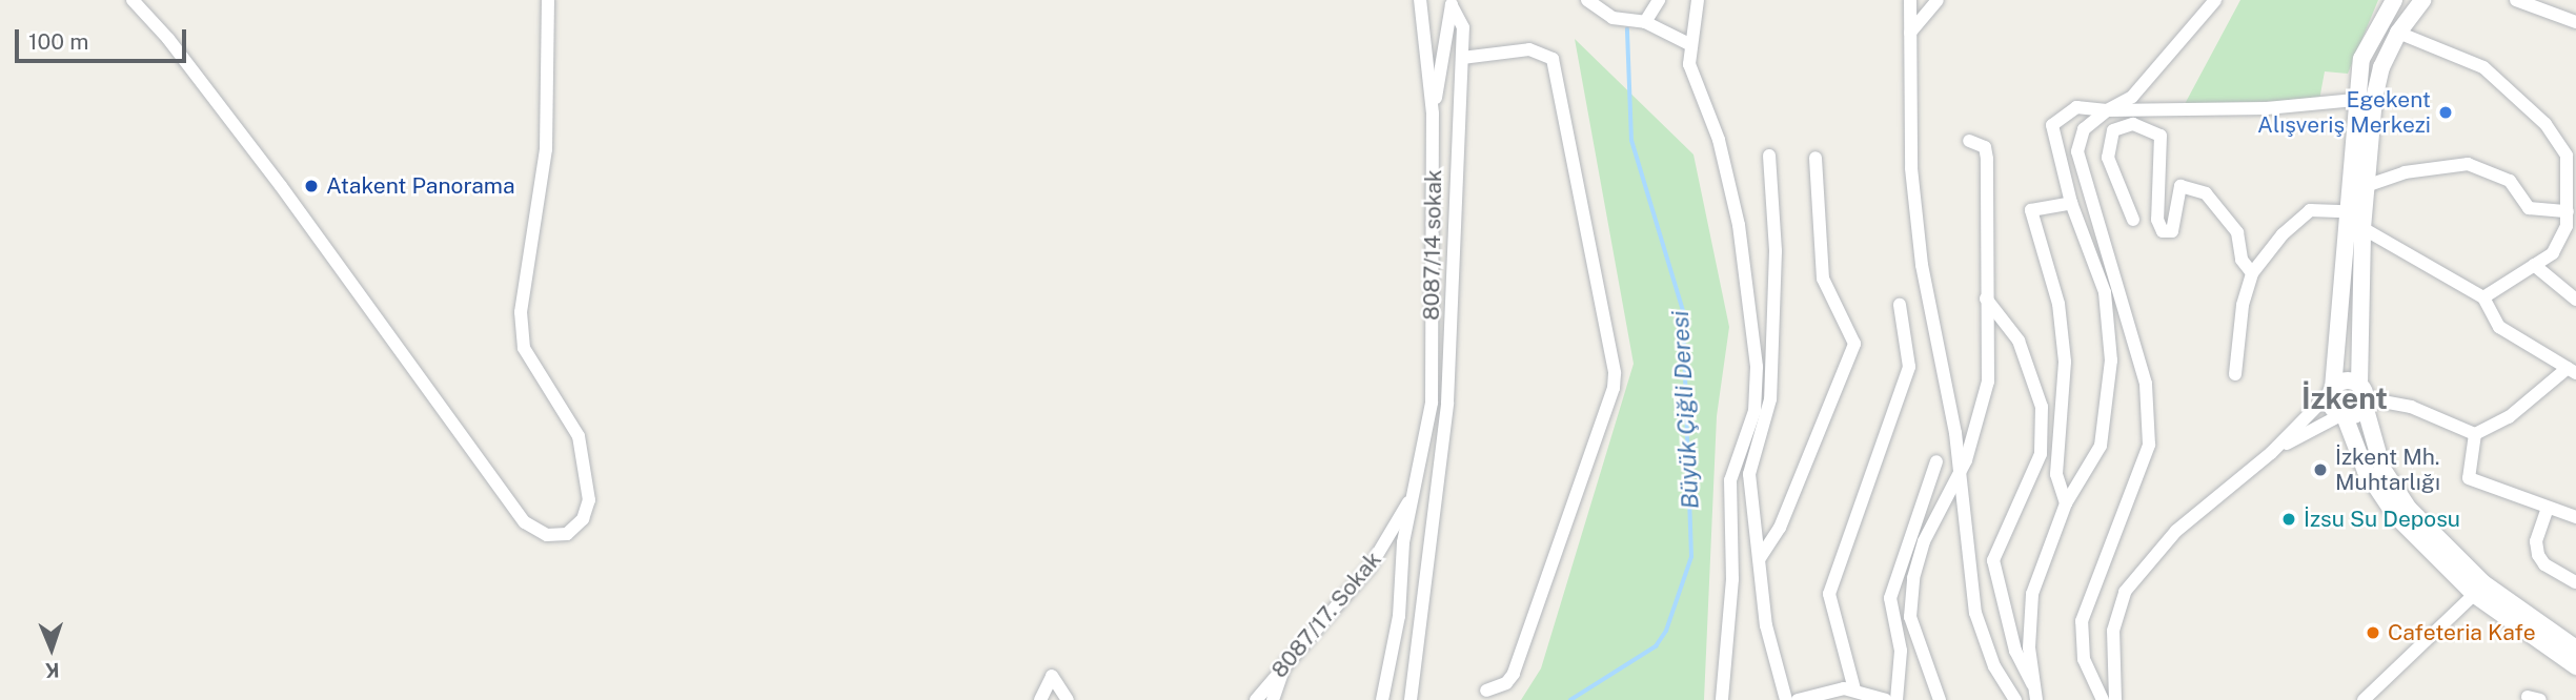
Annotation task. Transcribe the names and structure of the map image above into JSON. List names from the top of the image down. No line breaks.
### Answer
{"streets":{"street":["8087/14 sokak","8087/17. Sokak"]},"crossings":[["8087/14 sokak","8087/17. Sokak"]],"districts":["İzkent"],"water":["Büyük Çiğli Deresi"],"places":["Egekent Alışveriş Merkezi","Atakent Panorama","İzkent Mh. Muhtarlığı","İzsu Su Deposu","Cafeteria Kafe"],"scale_bar":"100 m","north":"bottom"}
